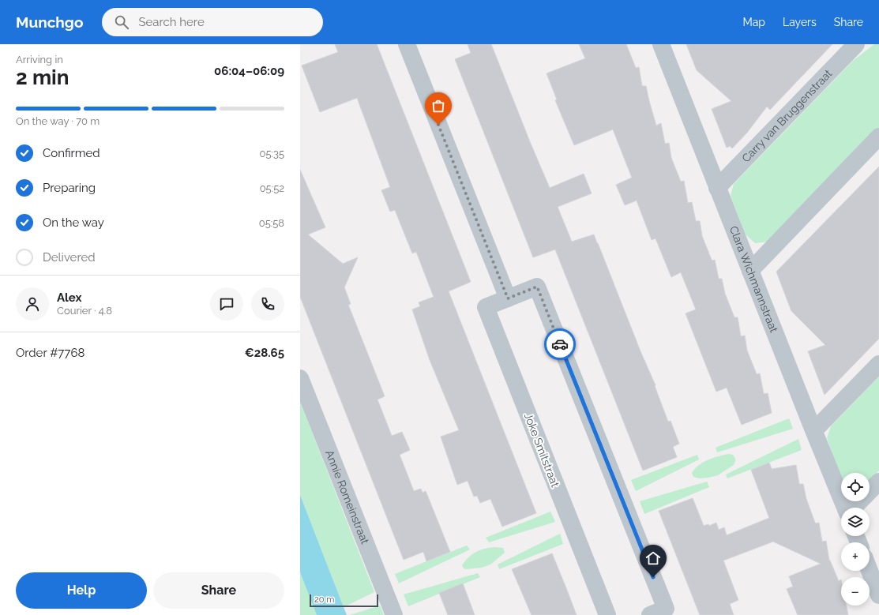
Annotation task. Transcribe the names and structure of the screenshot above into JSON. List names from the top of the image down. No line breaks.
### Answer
{"streets":{"street":["Carry van Bruggenstraat","Clara Wichmannstraat","Joke Smitstraat","Annie Romeinstraat"]},"crossings":[["Carry van Bruggenstraat","Clara Wichmannstraat"]],"scale_bar":"20 m","page":{"header":"Munchgo","search":"Search here","nav":["Map","Layers","Share"],"heading":["2 min","Arriving in","06:04–06:09"],"panel":["Alex","Courier · 4.8","Order #7768","€28.65"],"bar":"On the way · 70 m","list":[["Confirmed","05:35"],["Preparing","05:52"],["On the way","05:58"],"Delivered"],"map_buttons":["+","−"],"buttons":["Help","Share"],"scale":"20 m"}}
